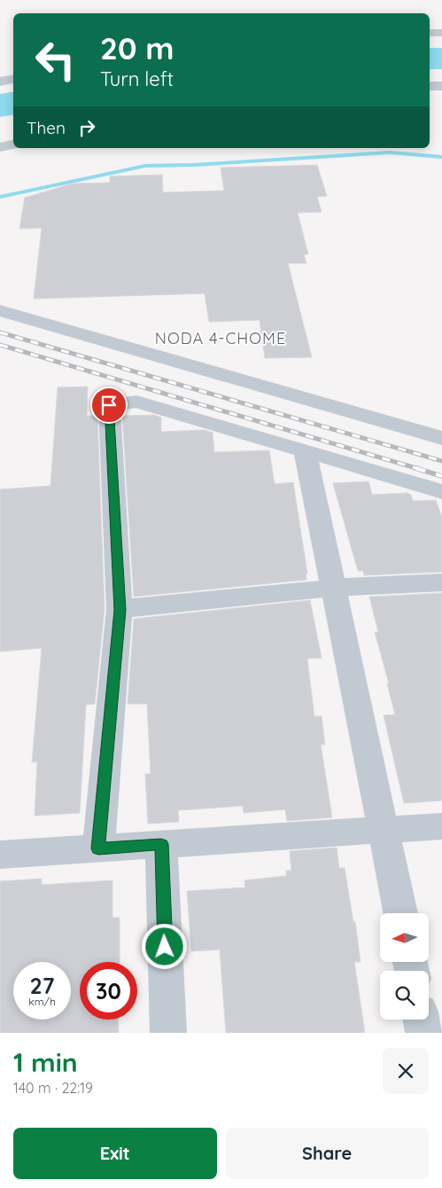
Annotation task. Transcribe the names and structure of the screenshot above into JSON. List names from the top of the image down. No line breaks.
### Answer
{"districts":["NODA 4-CHOME"],"north":"left","page":{"turn":["20 m","Turn left"],"then":"Then","speed":"27 km/h","limit":"30","heading":["1 min","140 m · 22:19"],"buttons":["Exit","Share"]}}
